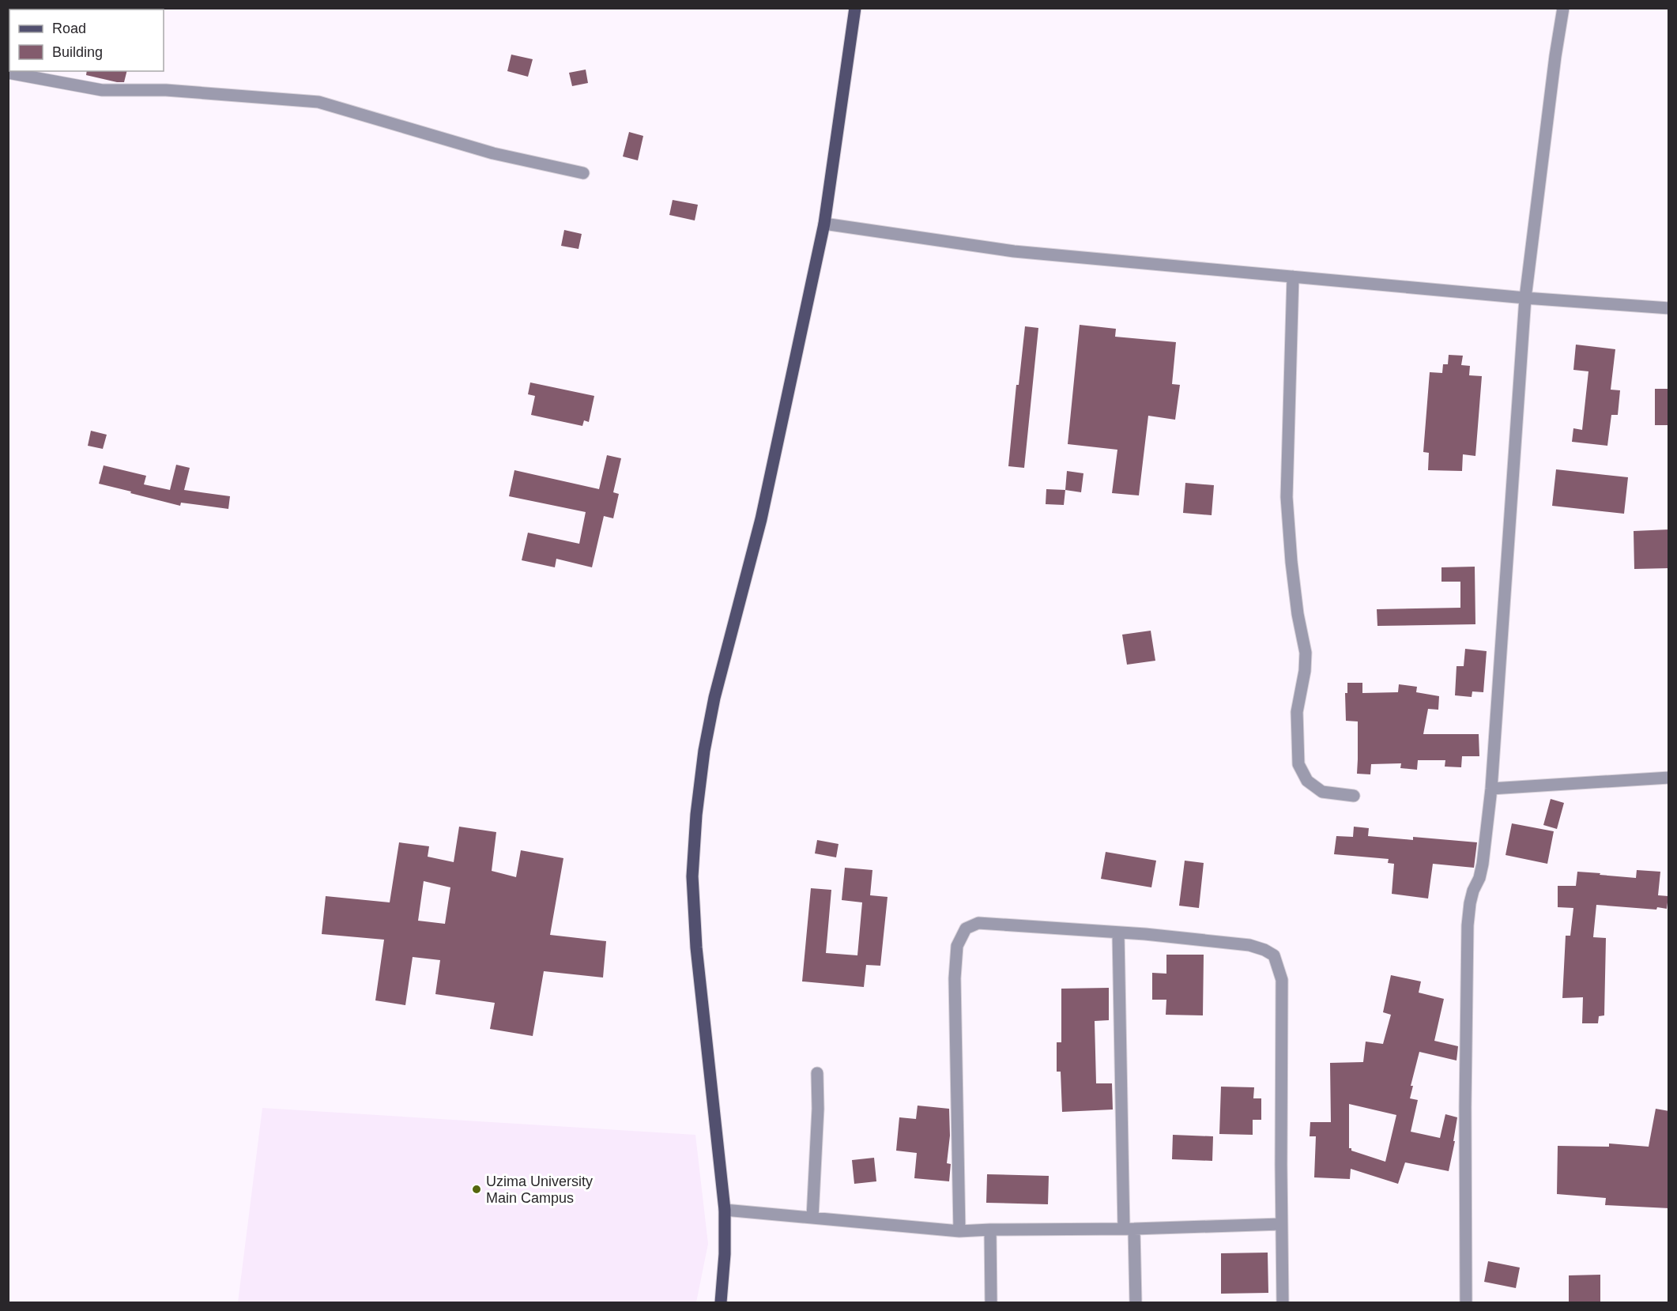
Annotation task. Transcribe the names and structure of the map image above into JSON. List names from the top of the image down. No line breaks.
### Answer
{"places":["Uzima University Main Campus"],"legend":["Road","Building"]}
